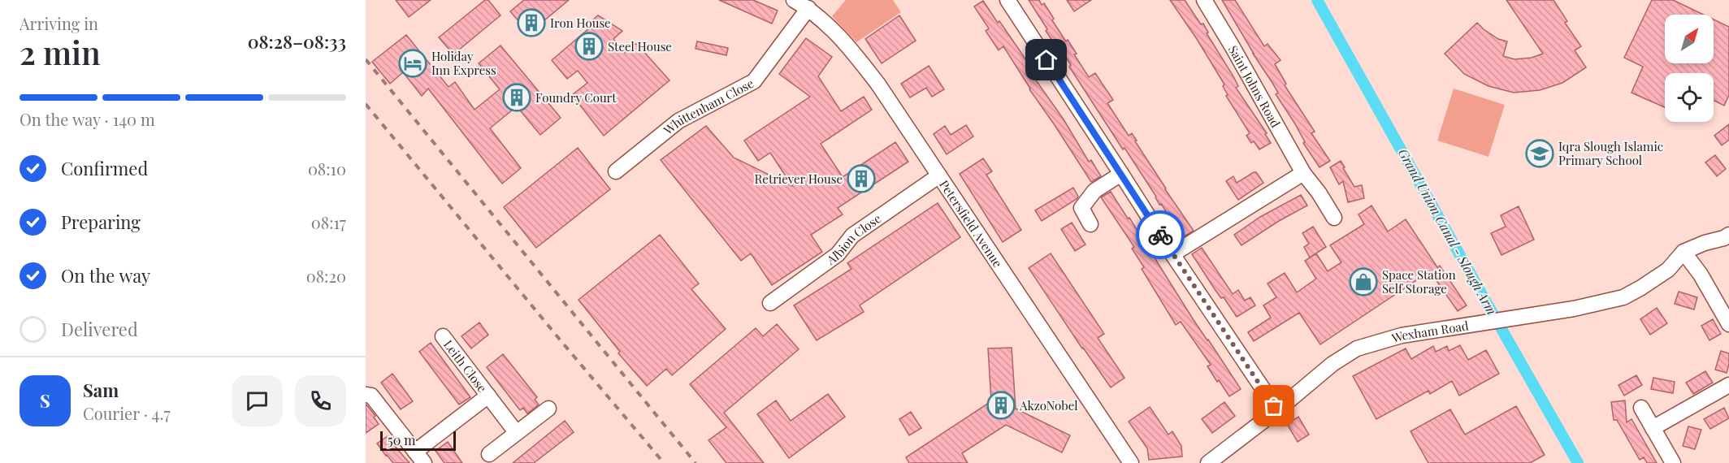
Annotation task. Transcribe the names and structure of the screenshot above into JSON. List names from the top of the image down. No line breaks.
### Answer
{"streets":{"street":["Saint Johns Road","Whittenham Close","Petersfield Avenue","Albion Close","Wexham Road","Leith Close"]},"crossings":[["Whittenham Close","Petersfield Avenue"],["Petersfield Avenue","Albion Close"]],"water":["Grand Union Canal - Slough Arm"],"places":{"building":["Iron House","Steel House","Foundry Court","Retriever House","AkzoNobel"],"hotel":["Holiday Inn Express"],"school or university":["Iqra Slough Islamic Primary School"],"shop":["Space Station Self Storage"]},"scale_bar":"50 m","north":"top right","page":{"heading":["2 min","Arriving in","08:28–08:33"],"panel":["Sam","Courier · 4.7"],"bar":"On the way · 140 m","list":[["Confirmed","08:10"],["Preparing","08:17"],["On the way","08:20"],"Delivered"],"round":"S","scale":"50 m"}}
